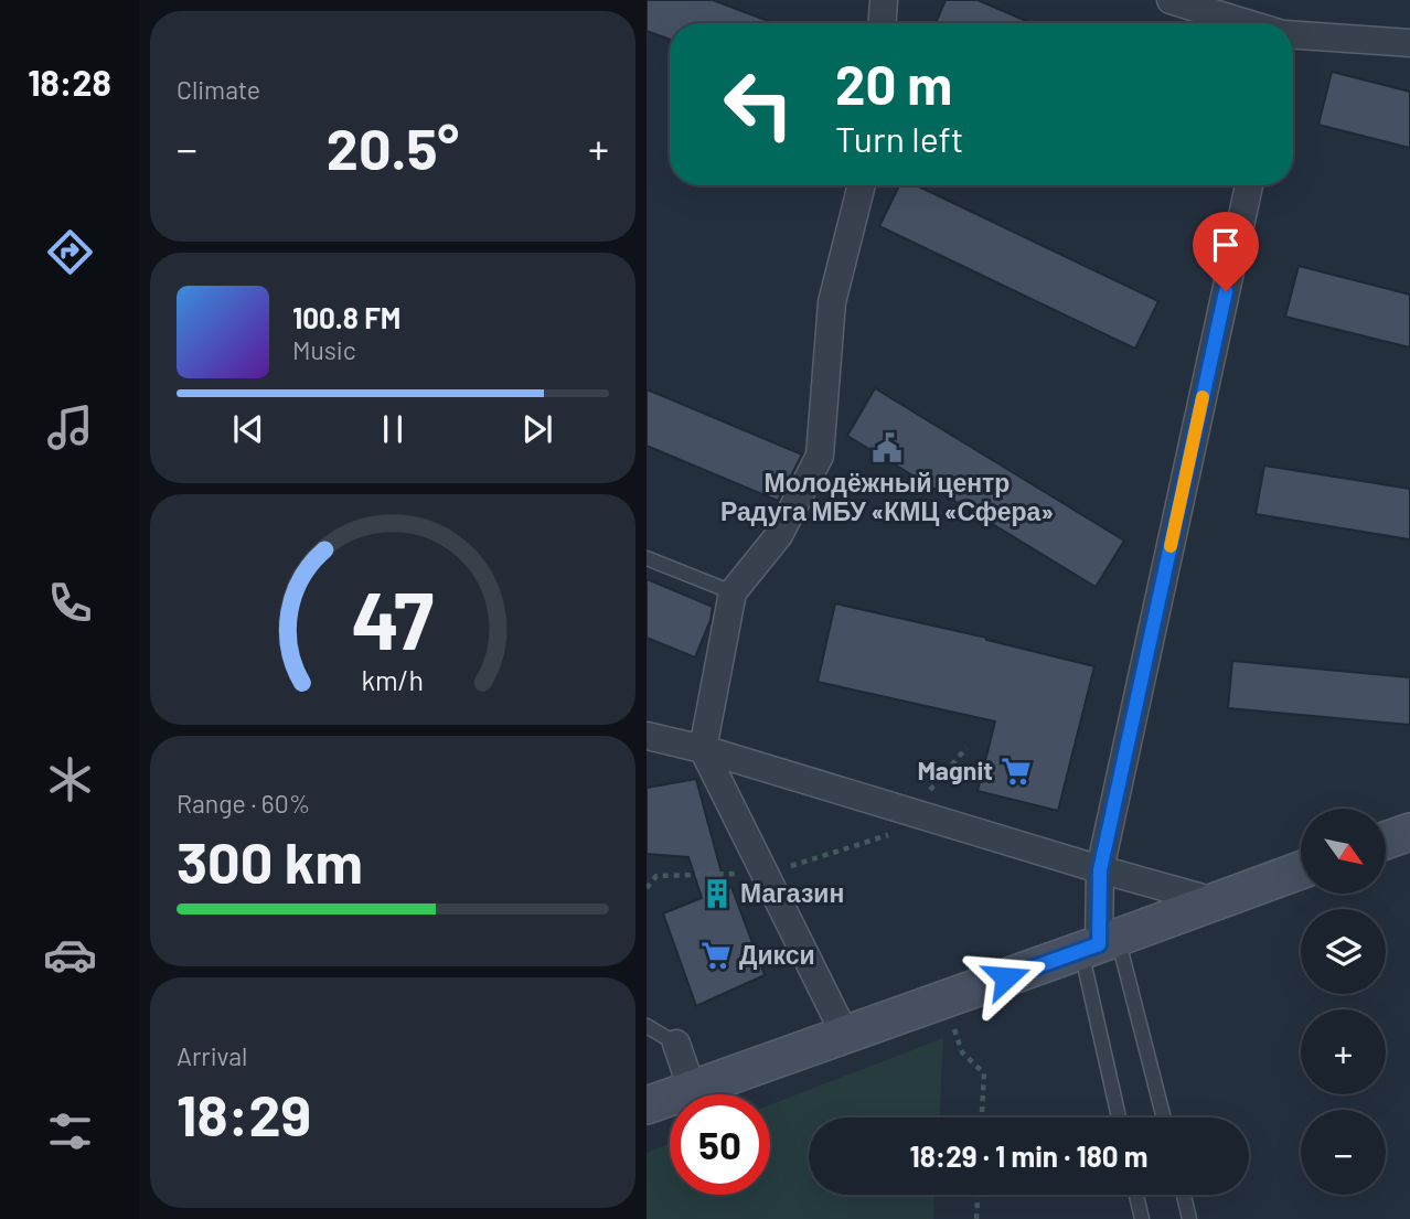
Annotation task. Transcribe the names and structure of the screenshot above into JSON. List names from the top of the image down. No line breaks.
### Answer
{"places":{"public building":["Молодёжный центр Радуга МБУ «КМЦ «Сфера»"],"supermarket":["Magnit","Дикси"],"building":["Магазин"]},"north":"bottom right","page":{"tabs":"18:28","tile":["Climate",["Range · 60%","300 km"],["Arrival","18:29"]],"turn":["20 m","Turn left"],"heat":["−","20.5°","+"],"song":["100.8 FM","Music"],"map_buttons":["+","−"],"limit":"50","trip":"18:29 · 1 min · 180 m","gauge":["47","km/h"]}}
